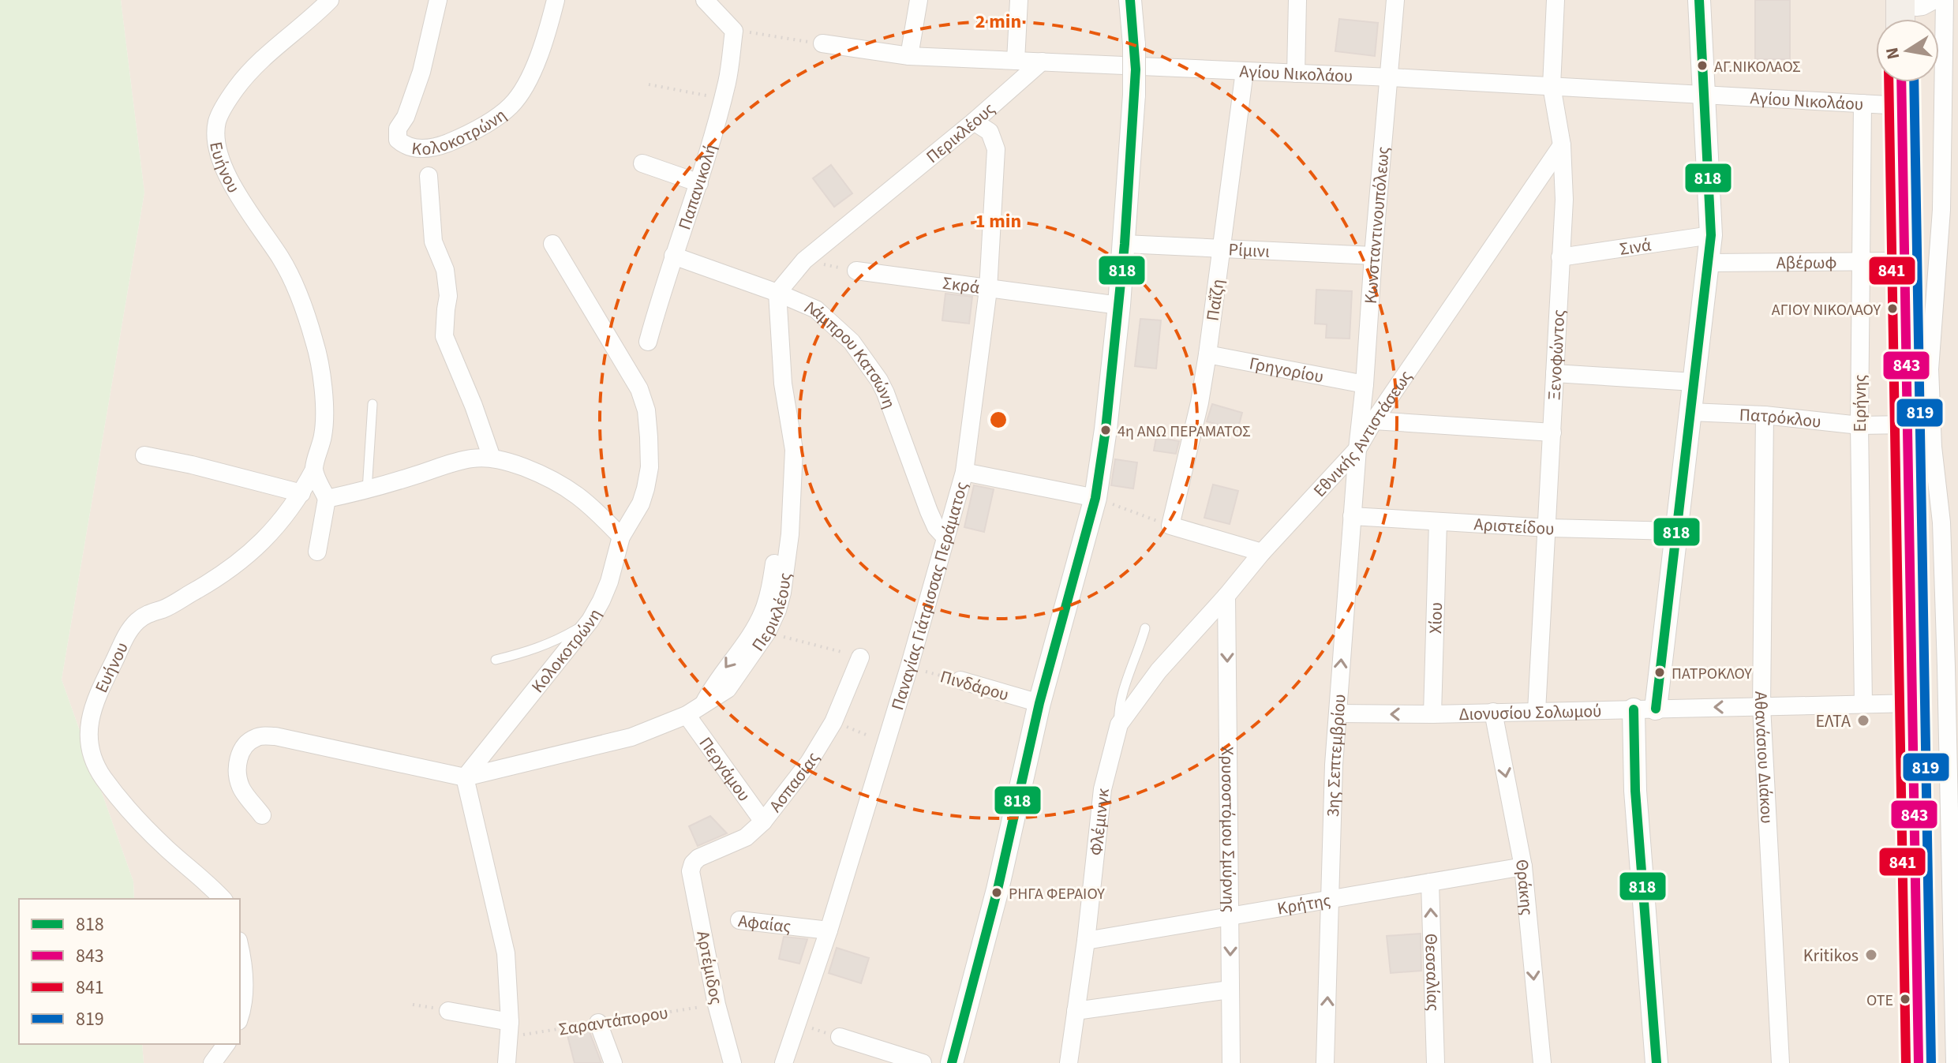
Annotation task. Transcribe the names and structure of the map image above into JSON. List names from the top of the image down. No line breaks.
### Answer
{"streets":{"street":["Αγίου Νικολάου","Κολοκοτρώνη","Περικλέους","Ευήνου","Παπανικολή","Κωνσταντινουπόλεως","Σινά","Ρίμινι","Αβέρωφ","Σκρά","Παΐζη","Ξενοφώντος","Λάμπρου Κατσώνη","Γρηγορίου","Ειρήνης","Πατρόκλου","Εθνικής Αντιστάσεως","Αριστείδου","Παναγίας Γιάτρισσας Περάματος","Χίου","Πινδάρου","Διονυσίου Σολωμού","3ης Σεπτεμβρίου","Αθανάσιου Διάκου","Περγάμου","Ασπασίας","Φλέμινγκ","Χρυσοστόμου Σμύρνης","Θράκης","Κρήτης","Αφαίας","Αρτέμιδος","Θεσσαλίας"],"path":["Σαραντάπορου"]},"crossings":[["Αγίου Νικολάου","Περικλέους"],["Αγίου Νικολάου","Κωνσταντινουπόλεως"],["Αγίου Νικολάου","Παΐζη"],["Αγίου Νικολάου","Ξενοφώντος"],["Αγίου Νικολάου","Ειρήνης"],["Κολοκοτρώνη","Περικλέους"],["Περικλέους","Λάμπρου Κατσώνη"],["Περικλέους","Παναγίας Γιάτρισσας Περάματος"],["Περικλέους","Περγάμου"],["Παπανικολή","Λάμπρου Κατσώνη"],["Κωνσταντινουπόλεως","Ρίμινι"],["Κωνσταντινουπόλεως","Γρηγορίου"],["Κωνσταντινουπόλεως","Εθνικής Αντιστάσεως"],["Κωνσταντινουπόλεως","3ης Σεπτεμβρίου"],["Σινά","Ξενοφώντος"],["Ρίμινι","Παΐζη"],["Αβέρωφ","Ειρήνης"],["Σκρά","Παναγίας Γιάτρισσας Περάματος"],["Παΐζη","Γρηγορίου"],["Ξενοφώντος","Εθνικής Αντιστάσεως"],["Ξενοφώντος","Αριστείδου"],["Ξενοφώντος","Διονυσίου Σολωμού"],["Λάμπρου Κατσώνη","Παναγίας Γιάτρισσας Περάματος"],["Ειρήνης","Πατρόκλου"],["Ειρήνης","Διονυσίου Σολωμού"],["Πατρόκλου","Αθανάσιου Διάκου"],["Εθνικής Αντιστάσεως","3ης Σεπτεμβρίου"],["Εθνικής Αντιστάσεως","Φλέμινγκ"],["Εθνικής Αντιστάσεως","Χρυσοστόμου Σμύρνης"],["Αριστείδου","Χίου"],["Αριστείδου","3ης Σεπτεμβρίου"],["Παναγίας Γιάτρισσας Περάματος","Πινδάρου"],["Παναγίας Γιάτρισσας Περάματος","Αφαίας"],["Χίου","Διονυσίου Σολωμού"],["Διονυσίου Σολωμού","3ης Σεπτεμβρίου"],["Διονυσίου Σολωμού","Αθανάσιου Διάκου"],["Διονυσίου Σολωμού","Θράκης"],["3ης Σεπτεμβρίου","Κρήτης"],["Περγάμου","Ασπασίας"],["Ασπασίας","Αρτέμιδος"],["Φλέμινγκ","Κρήτης"],["Χρυσοστόμου Σμύρνης","Κρήτης"],["Θράκης","Κρήτης"],["Κρήτης","Θεσσαλίας"],["Αρτέμιδος","Σαραντάπορου"]],"one_way":["Διονυσίου Σολωμού","3ης Σεπτεμβρίου","Χρυσοστόμου Σμύρνης","Θεσσαλίας"],"places":["ΑΓ.ΝΙΚΟΛΑΟΣ","ΑΓΙΟΥ ΝΙΚΟΛΑΟΥ","4η ΑΝΩ ΠΕΡΑΜΑΤΟΣ","ΠΑΤΡΟΚΛΟΥ","ΕΛΤΑ","ΡΗΓΑ ΦΕΡΑΙΟΥ","Kritikos","ΟΤΕ"],"lines":["transit line 818","transit line 843","transit line 841","transit line 819"],"legend":["818","843","841","819"],"north":"left","rings":["2 min","1 min"]}
